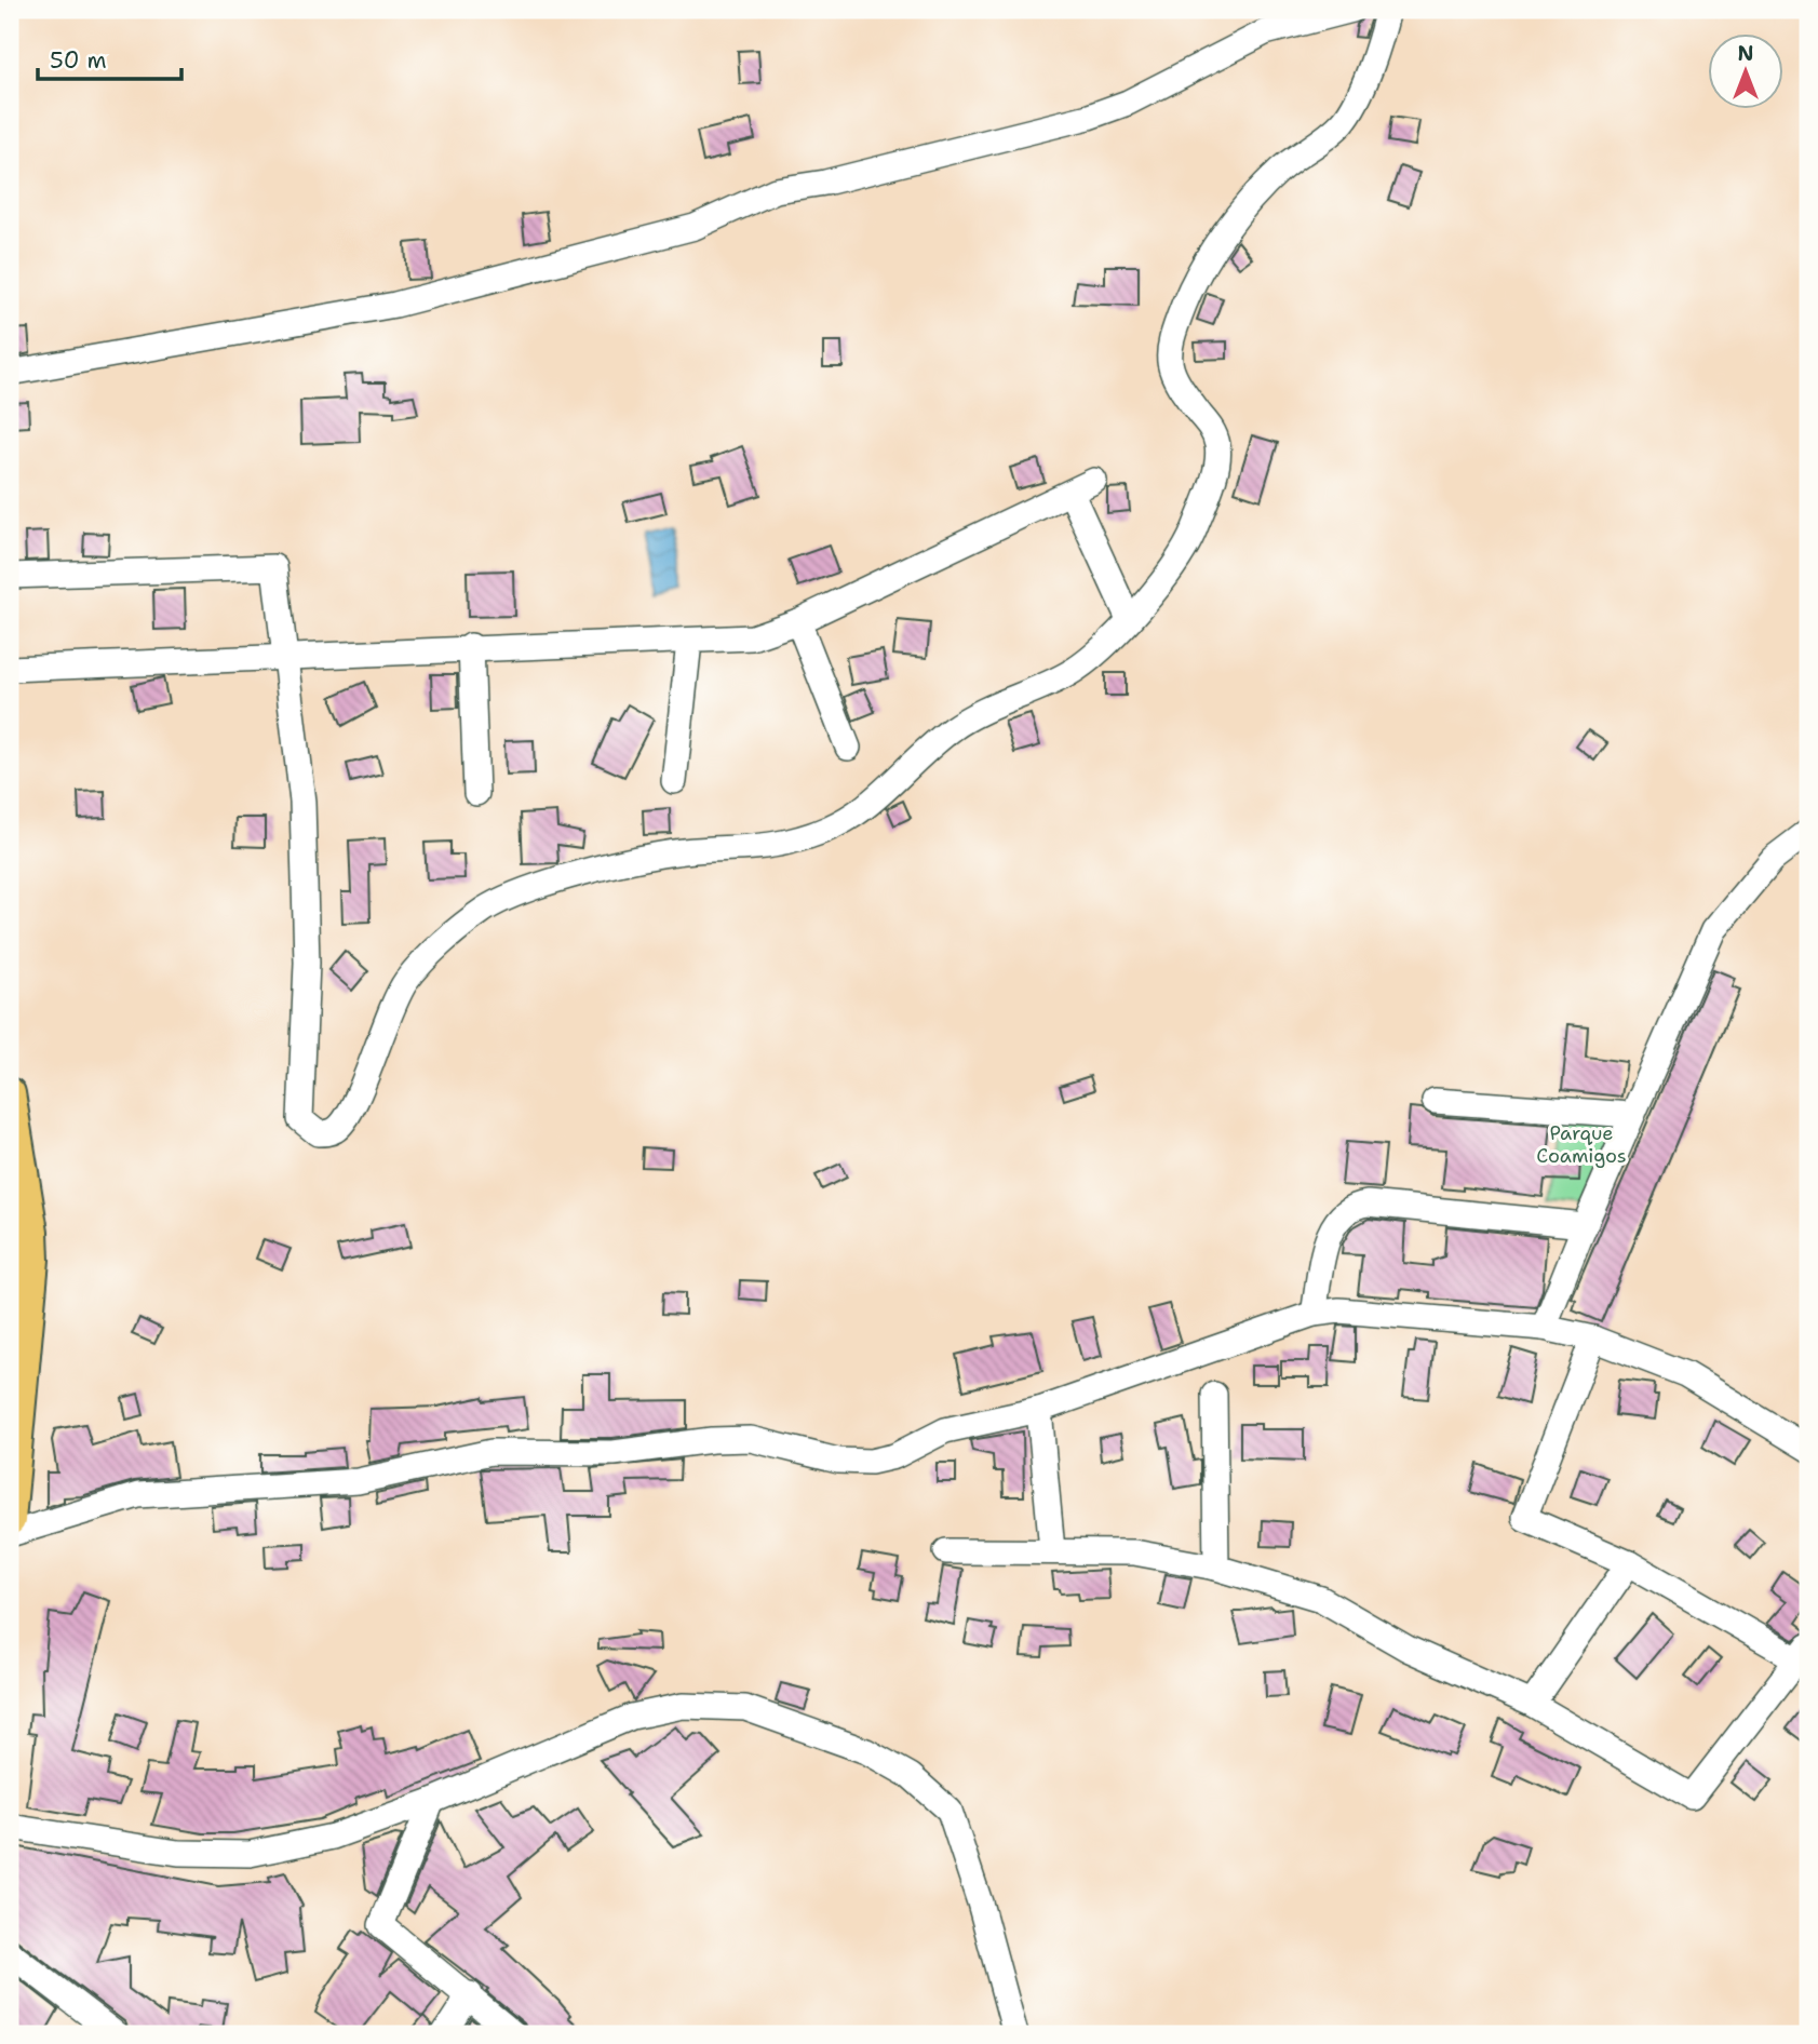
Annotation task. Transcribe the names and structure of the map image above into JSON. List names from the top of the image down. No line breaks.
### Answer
{"parks":["Parque Coamigos"],"scale_bar":"50 m","north":"top"}
